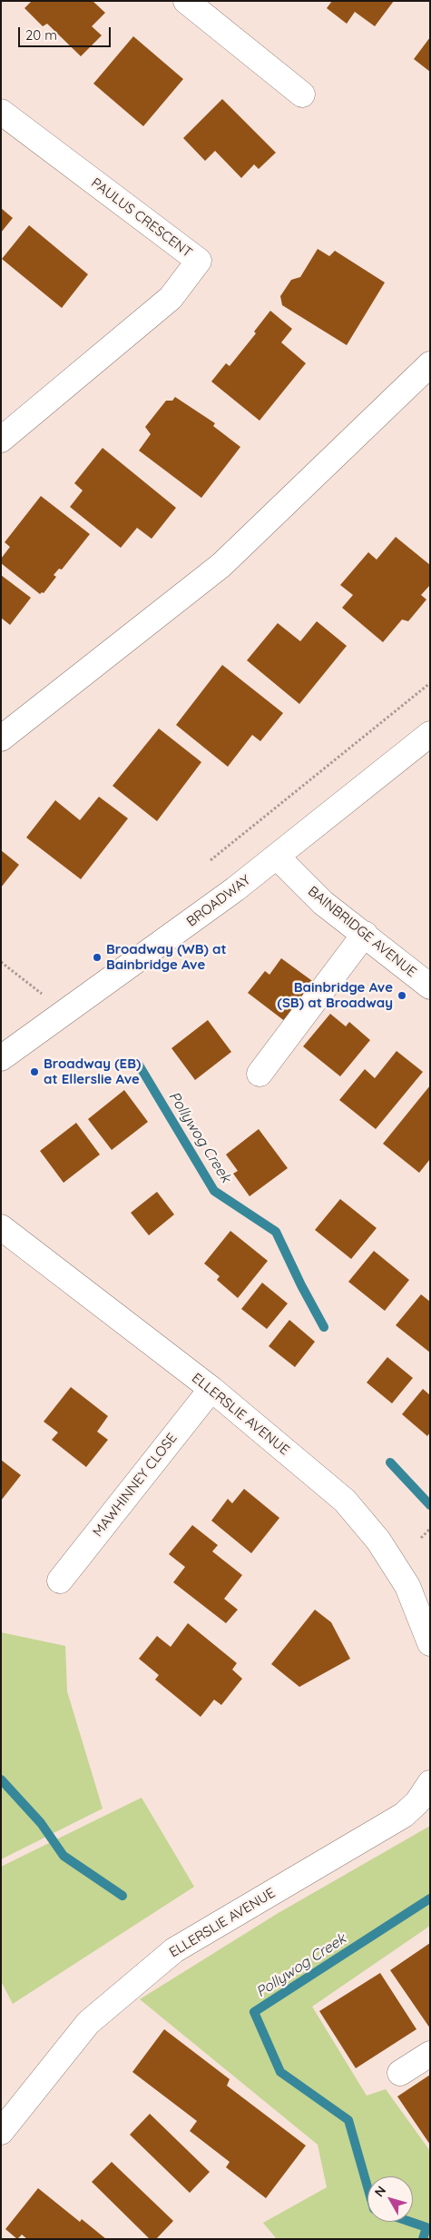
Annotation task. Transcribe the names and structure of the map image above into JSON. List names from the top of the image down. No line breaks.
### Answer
{"streets":{"street":["PAULUS CRESCENT","BROADWAY","BAINBRIDGE AVENUE","ELLERSLIE AVENUE","MAWHINNEY CLOSE"]},"crossings":[["BROADWAY","BAINBRIDGE AVENUE"],["ELLERSLIE AVENUE","MAWHINNEY CLOSE"]],"water":["Pollywog Creek"],"places":["Broadway (WB) at Bainbridge Ave","Bainbridge Ave (SB) at Broadway","Broadway (EB) at Ellerslie Ave"],"scale_bar":"20 m","north":"top left"}
